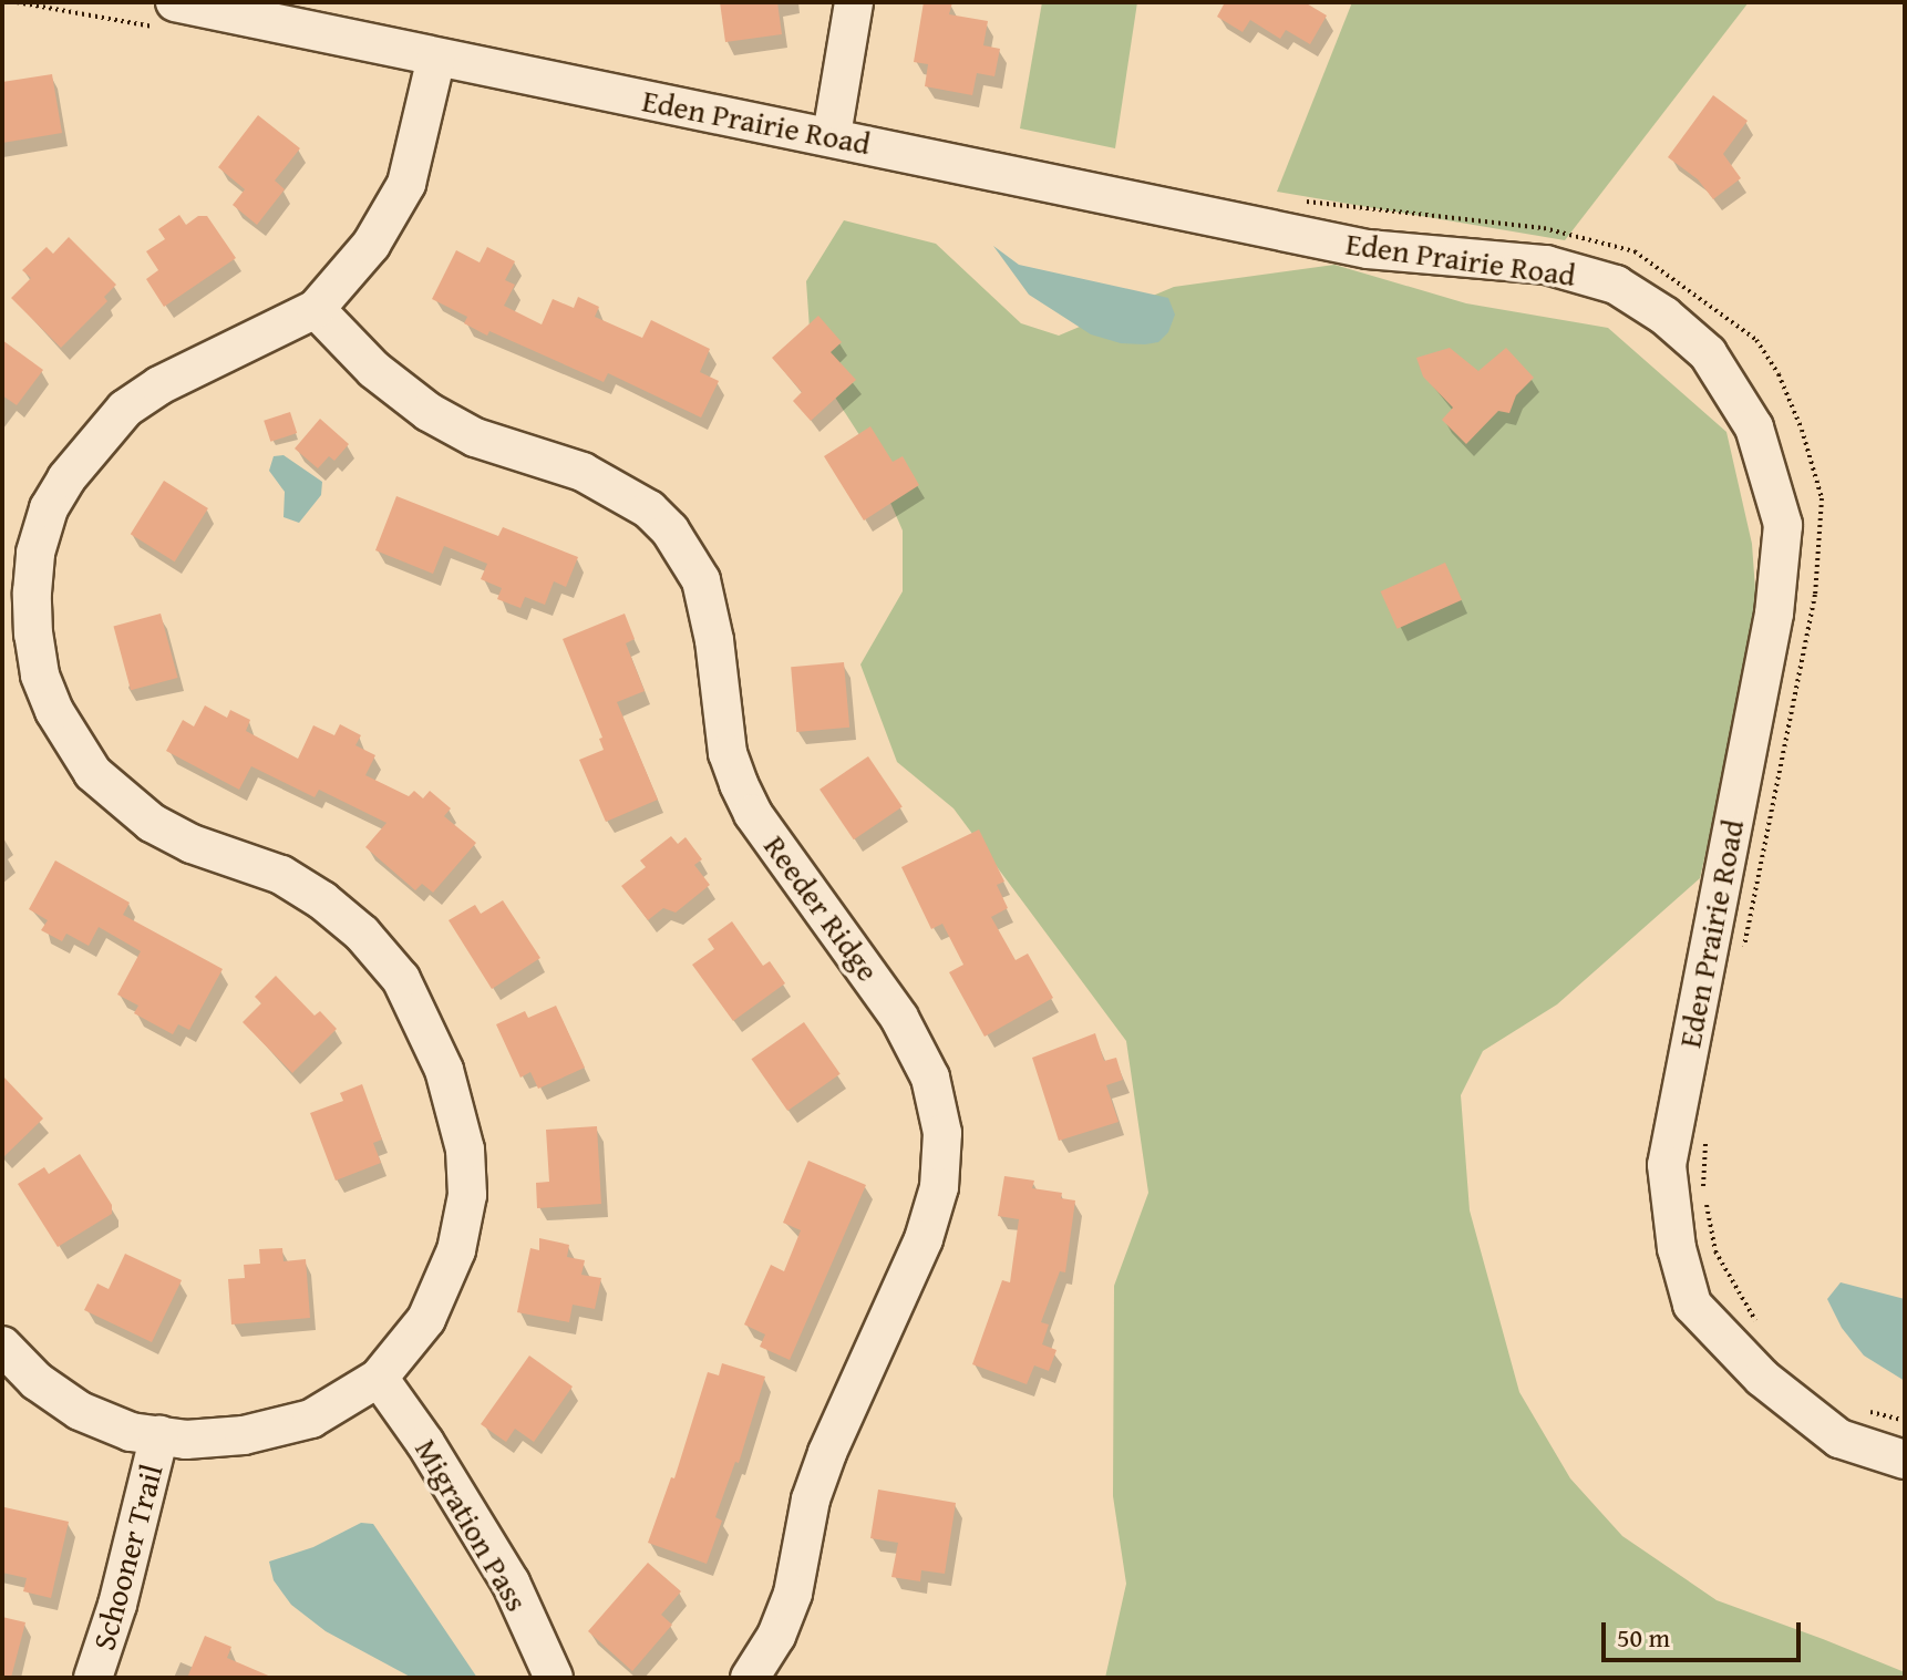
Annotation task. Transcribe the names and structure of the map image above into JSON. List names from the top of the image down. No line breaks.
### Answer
{"streets":{"street":["Eden Prairie Road","Reeder Ridge","Migration Pass","Schooner Trail"]},"scale_bar":"50 m"}
